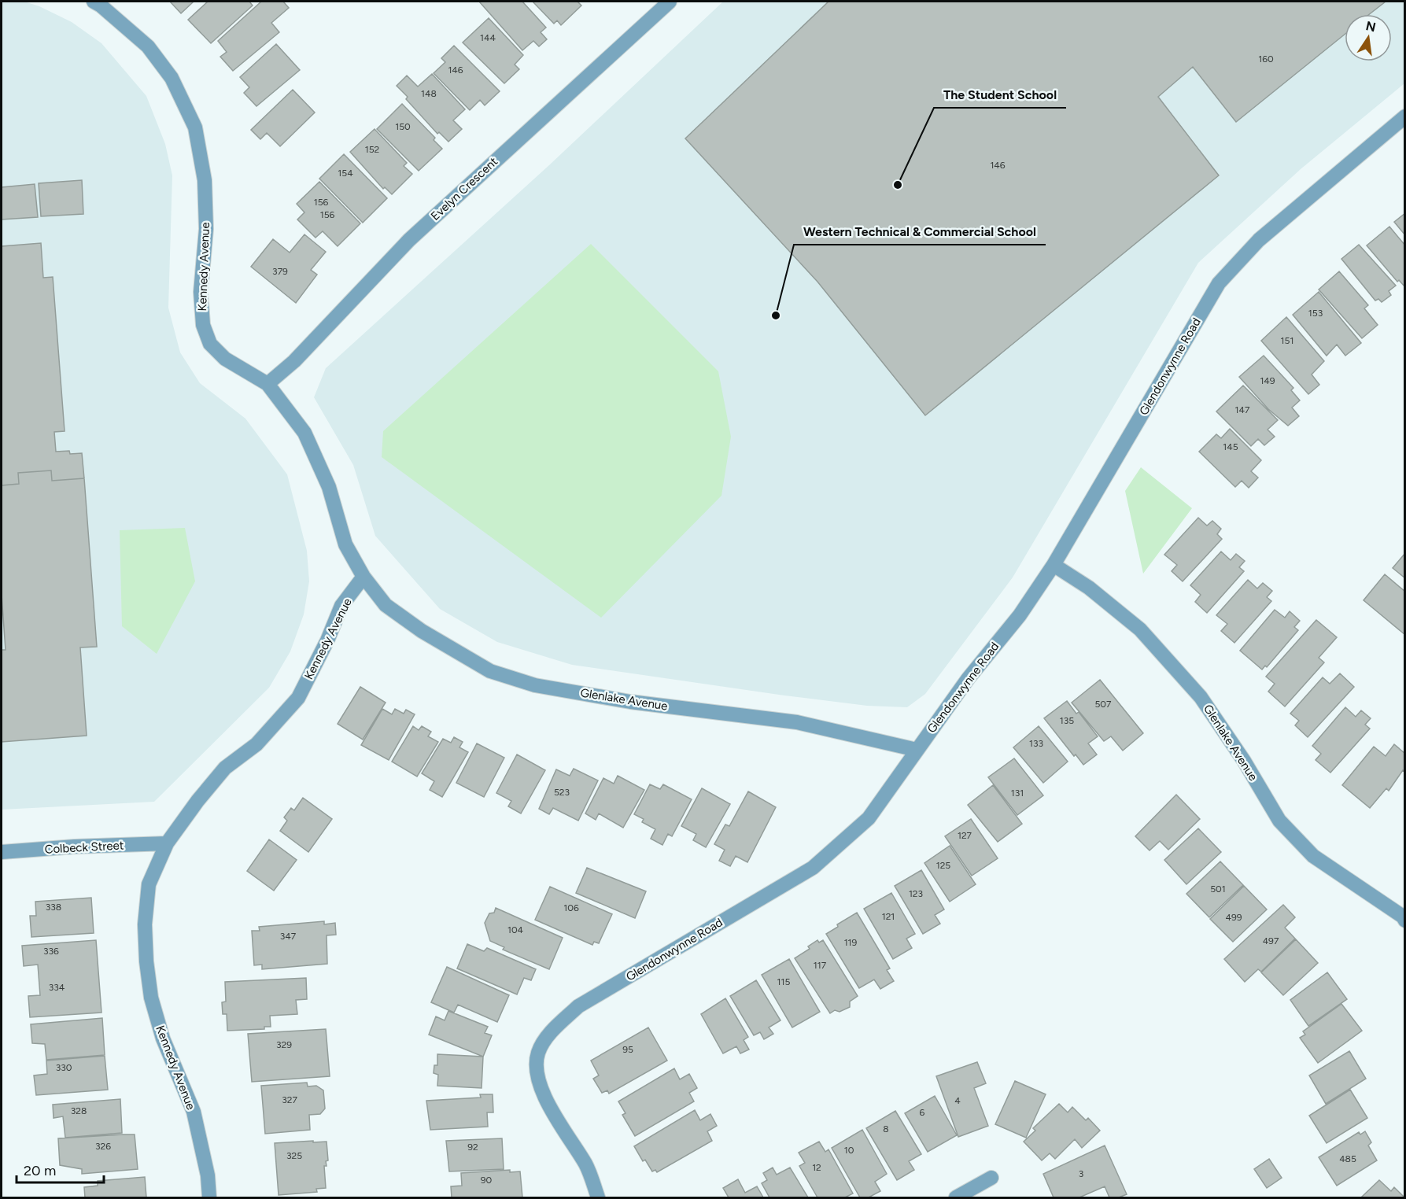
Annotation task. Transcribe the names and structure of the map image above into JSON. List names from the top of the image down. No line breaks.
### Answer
{"streets":{"street":["Evelyn Crescent","Kennedy Avenue","Glendonwynne Road","Glenlake Avenue","Colbeck Street"]},"crossings":[["Evelyn Crescent","Kennedy Avenue"],["Kennedy Avenue","Glenlake Avenue"],["Kennedy Avenue","Colbeck Street"],["Glendonwynne Road","Glenlake Avenue"]],"places":["The Student School","Western Technical & Commercial School"],"house_numbers":["144","160","146","148","150","152","146","154","156","156","379","153","151","149","147","145","507","135","133","523","131","127","125","501","123","338","106","121","499","104","347","497","119","336","117","115","334","329","95","330","327","4","328","6","8","326","92","10","325","485","12","3","90"],"scale_bar":"20 m","north":"top"}
